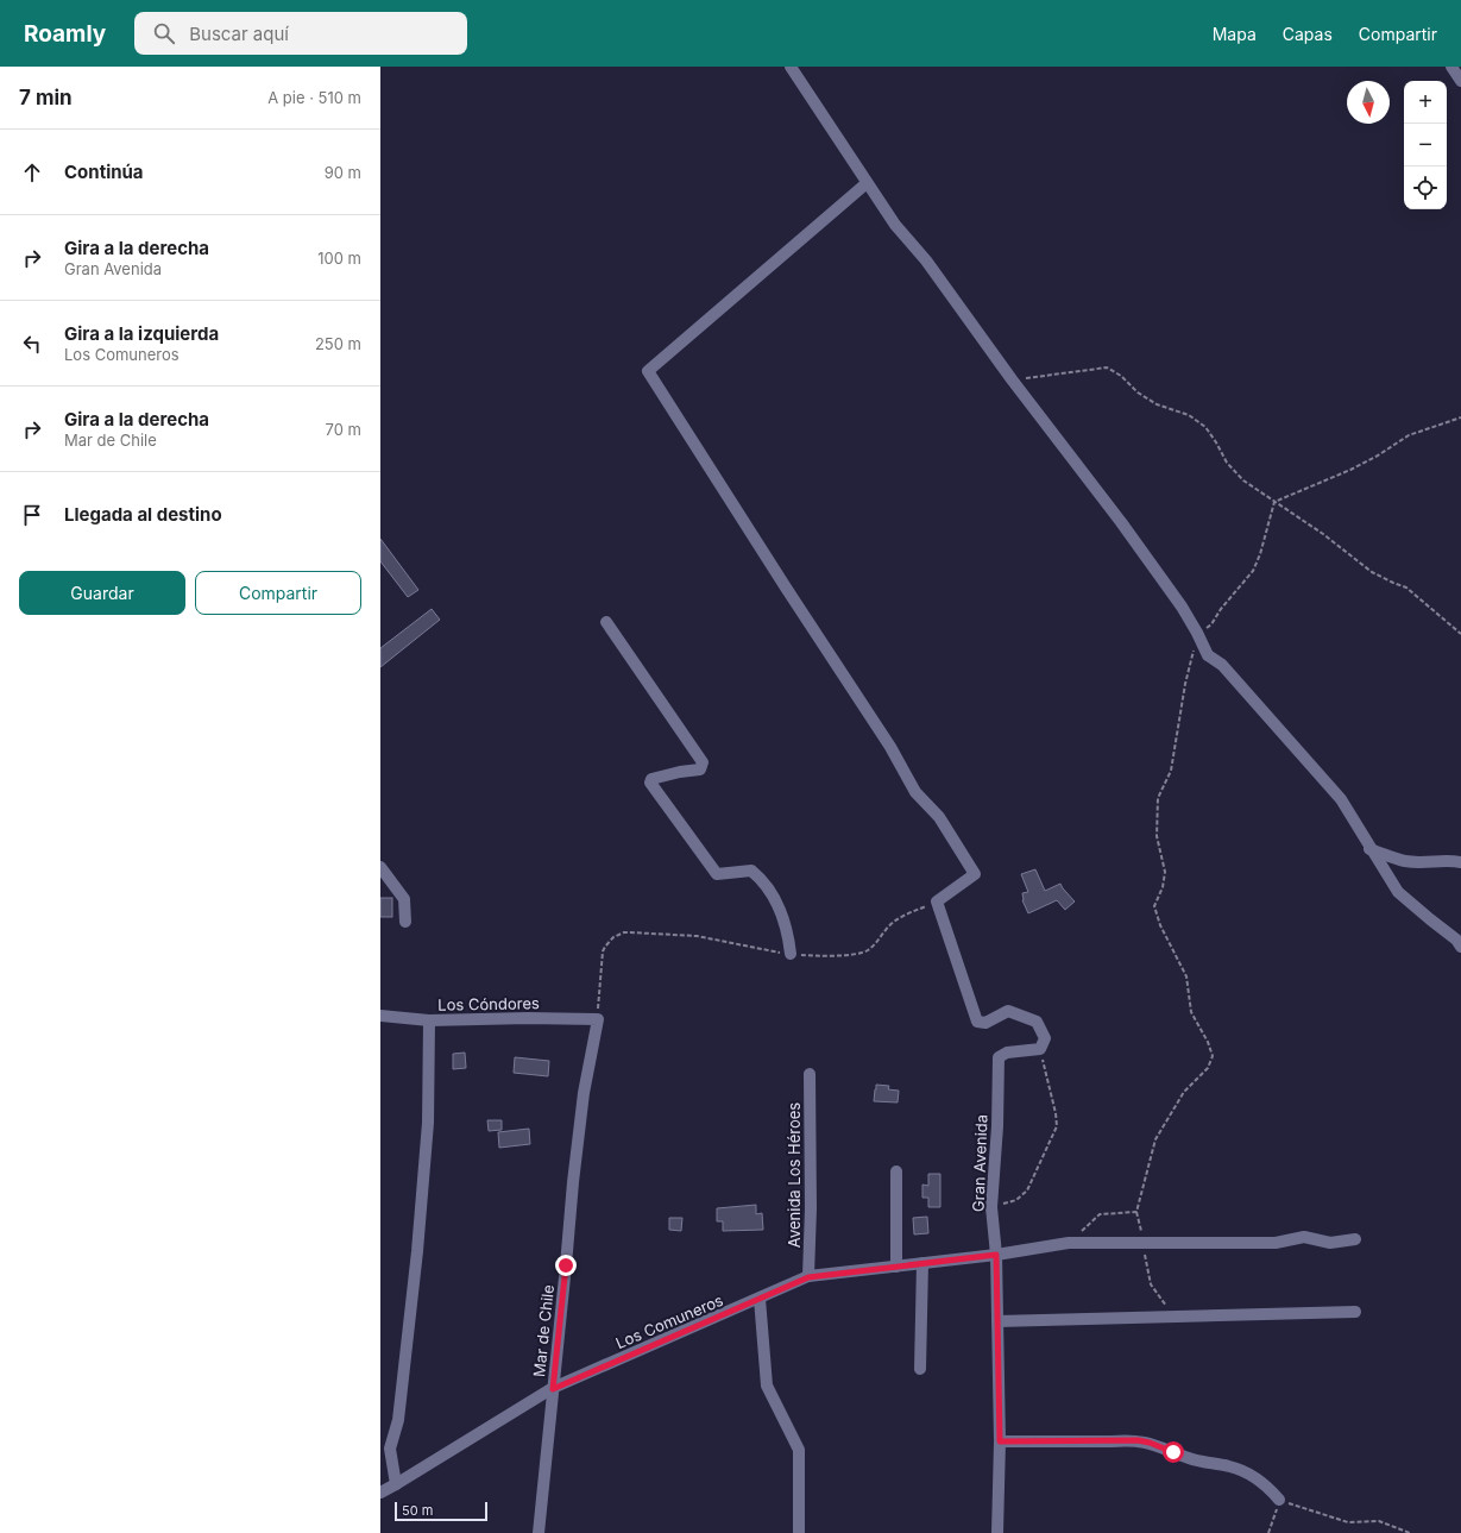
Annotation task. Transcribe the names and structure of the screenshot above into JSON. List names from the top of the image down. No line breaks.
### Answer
{"streets":{"street":["Los Cóndores","Gran Avenida","Avenida Los Héroes","Los Comuneros","Mar de Chile"]},"crossings":[["Los Cóndores","Mar de Chile"],["Gran Avenida","Los Comuneros"],["Avenida Los Héroes","Los Comuneros"],["Los Comuneros","Mar de Chile"]],"scale_bar":"50 m","north":"bottom","page":{"header":"Roamly","search":"Buscar aquí","nav":["Mapa","Capas","Compartir"],"heading":["7 min","A pie · 510 m"],"map_buttons":["+","−"],"list":[["Continúa","90 m"],["Gira a la derecha","Gran Avenida","100 m"],["Gira a la izquierda","Los Comuneros","250 m"],["Gira a la derecha","Mar de Chile","70 m"],"Llegada al destino"],"buttons":["Guardar","Compartir"],"scale":"50 m"}}
